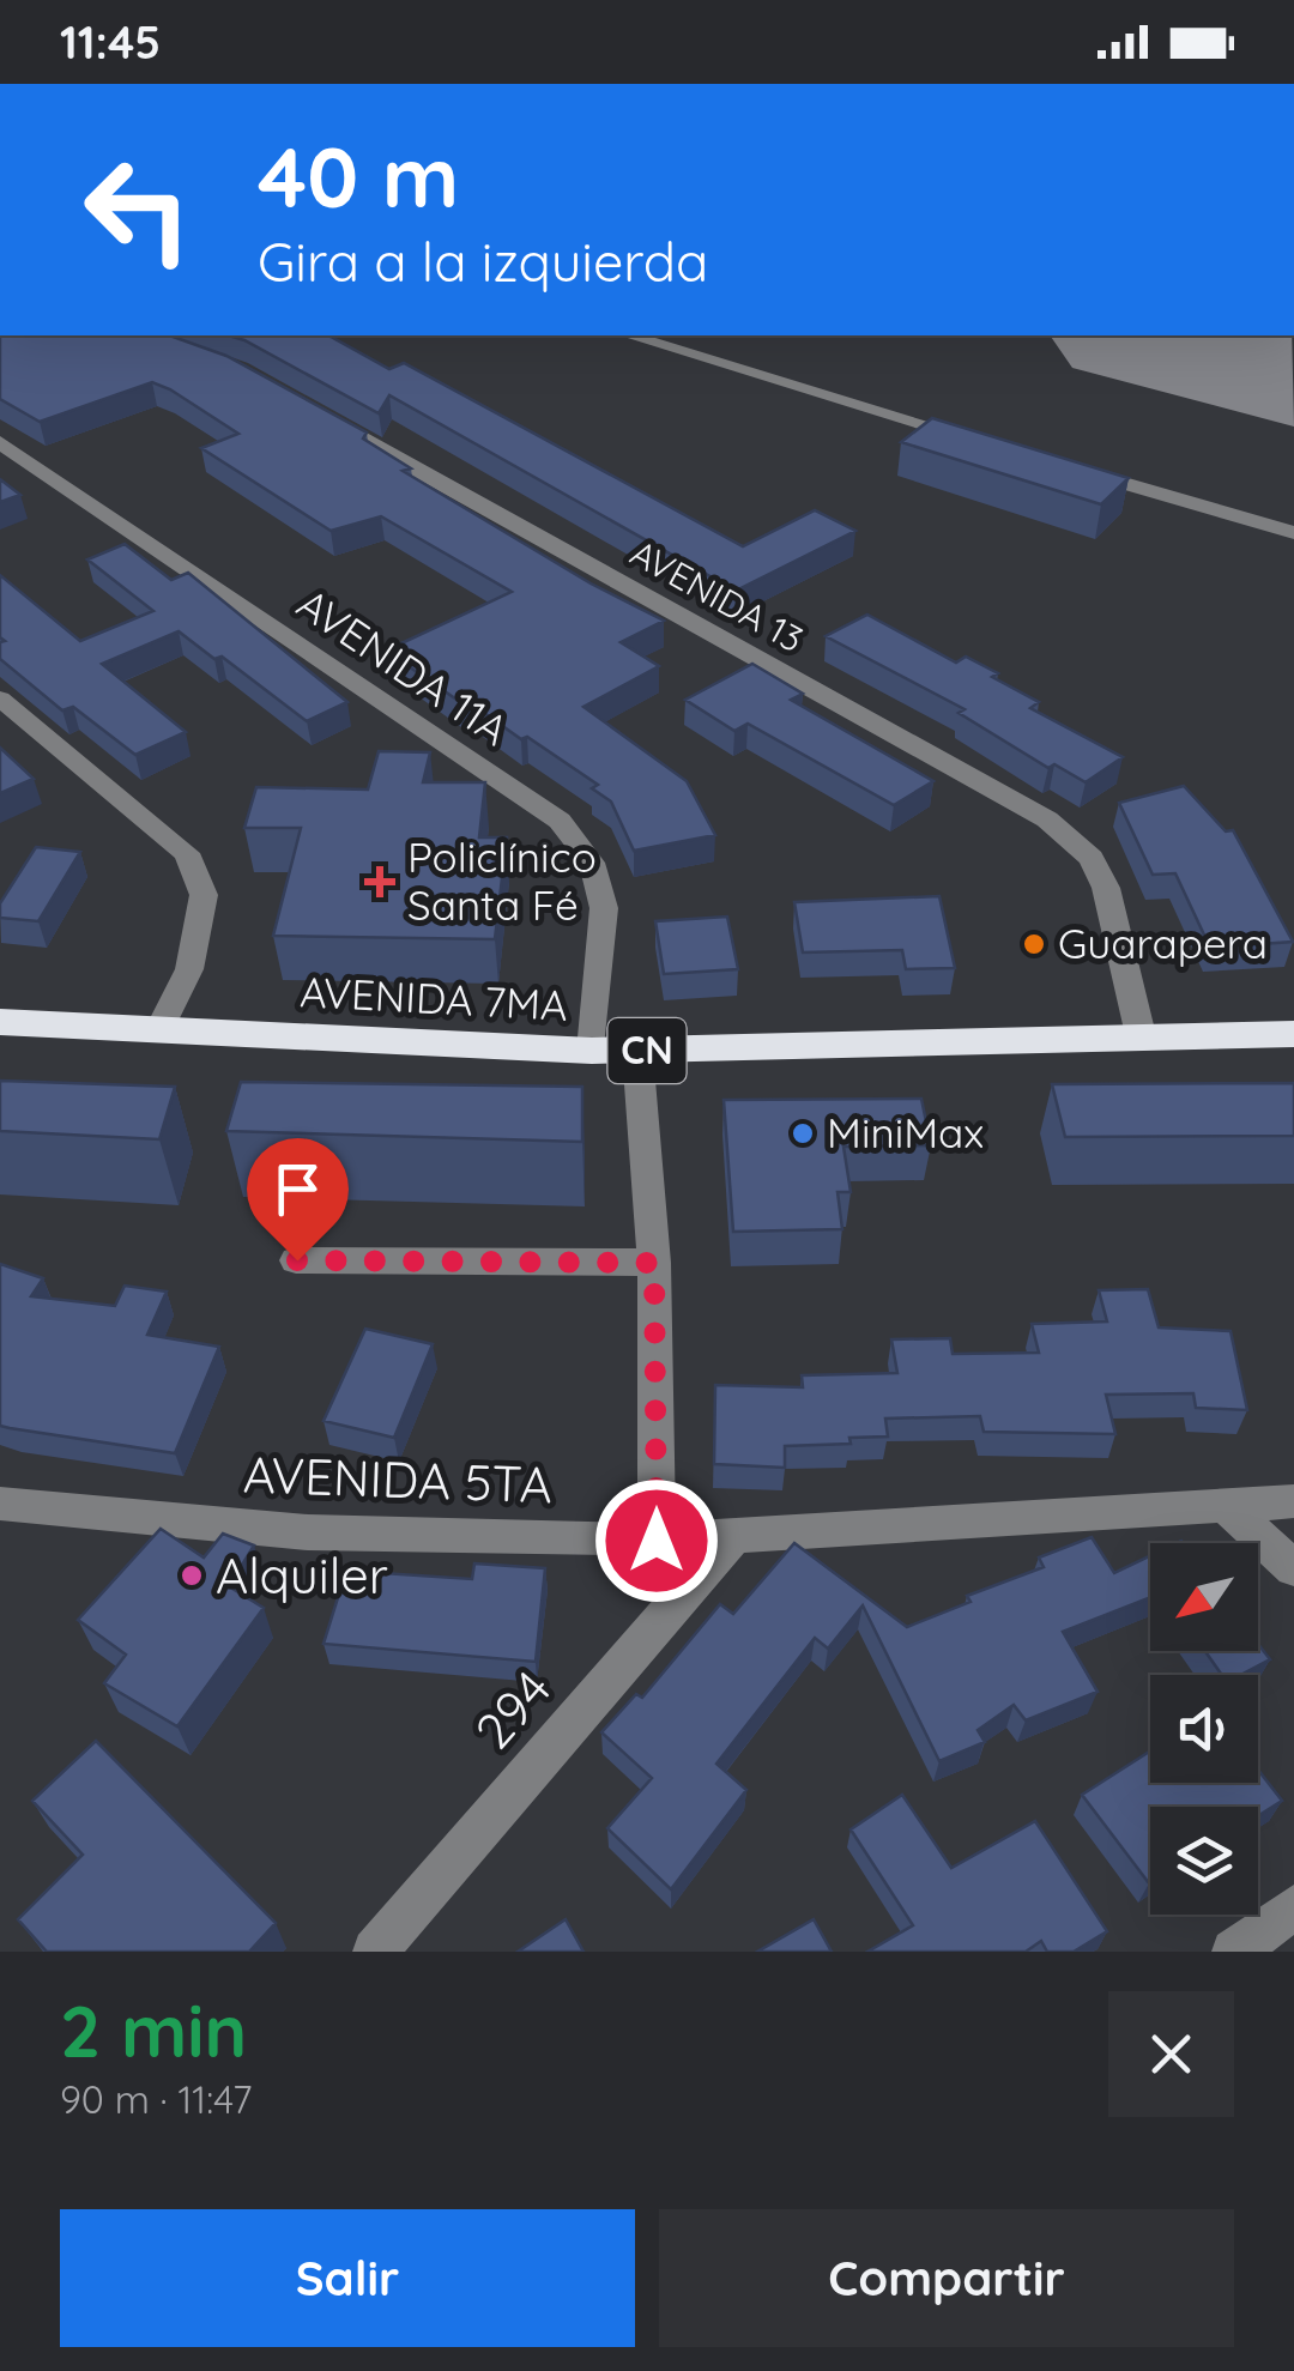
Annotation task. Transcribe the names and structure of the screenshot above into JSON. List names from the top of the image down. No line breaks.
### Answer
{"streets":{"highway":["AVENIDA 7MA","CN"],"street":["AVENIDA 13","AVENIDA 11A","AVENIDA 5TA","294"]},"crossings":[["AVENIDA 13","AVENIDA 7MA"],["AVENIDA 11A","AVENIDA 7MA"],["AVENIDA 5TA","294"]],"places":{"health":["Policlínico Santa Fé"],"other":["Guarapera","MiniMax","Alquiler"]},"north":"bottom left","page":{"status":"11:45","turn":["40 m","Gira a la izquierda"],"heading":["2 min","90 m · 11:47"],"buttons":["Salir","Compartir"]}}
